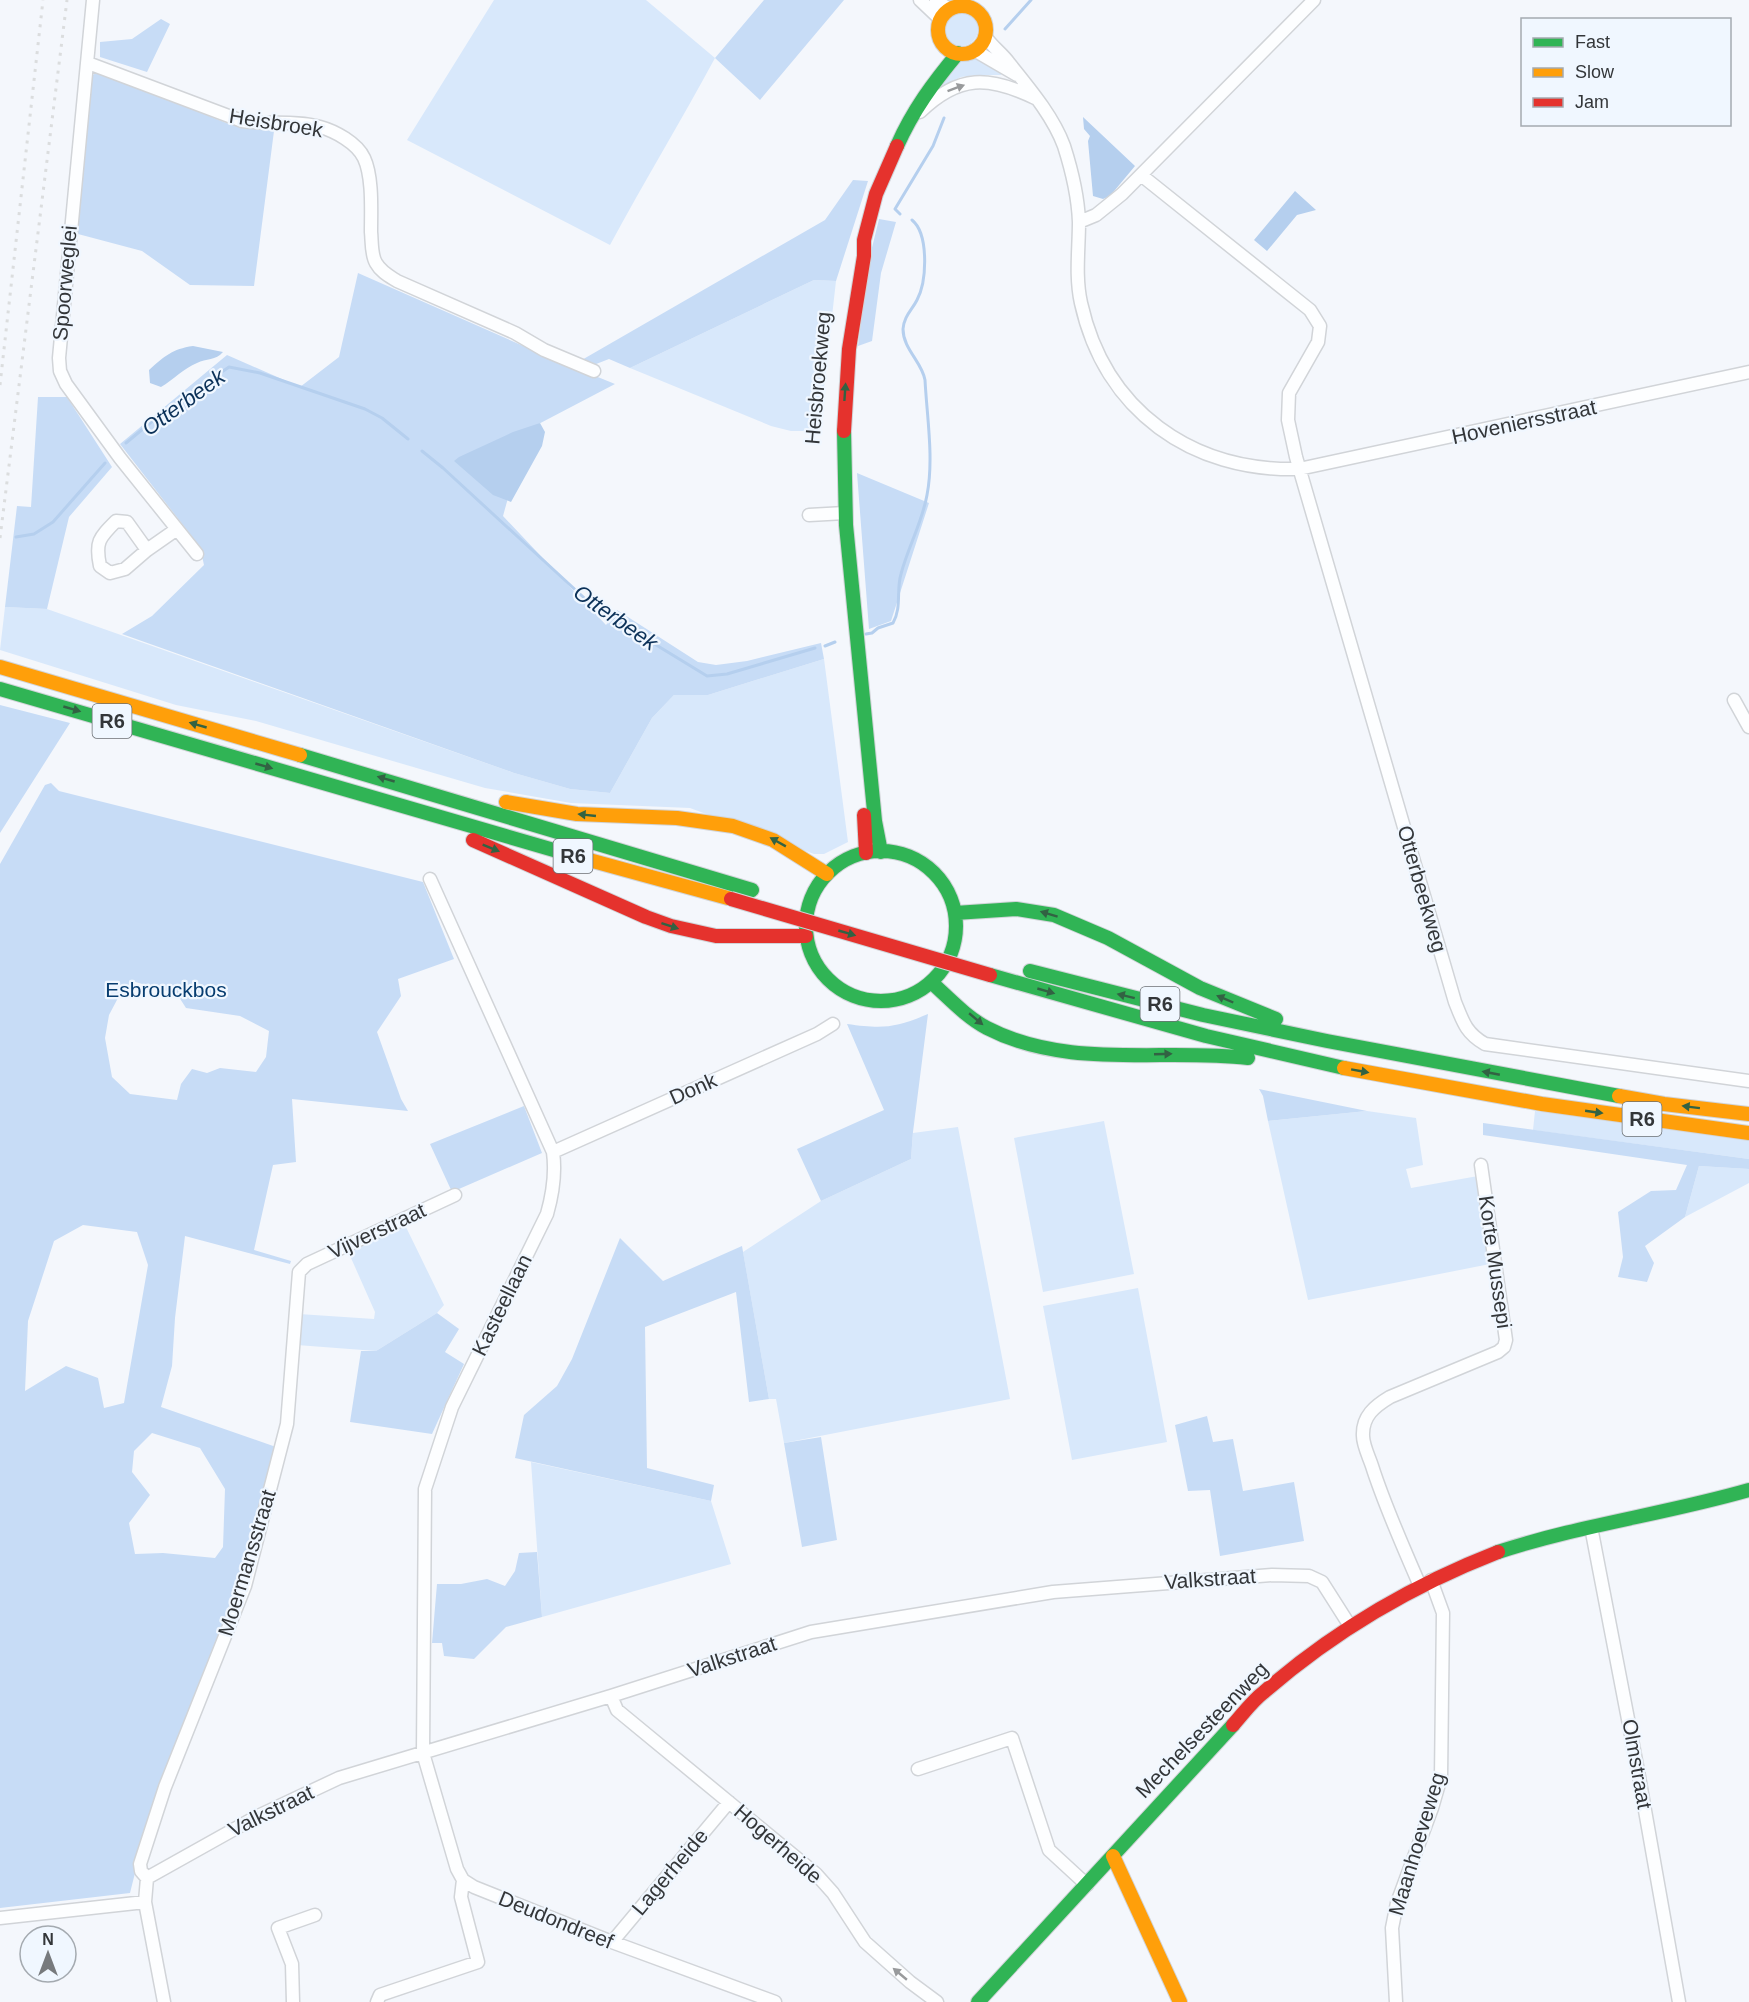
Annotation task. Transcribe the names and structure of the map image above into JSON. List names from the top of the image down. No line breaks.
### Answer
{"streets":{"main road":["Heisbroekweg","R6","Mechelsesteenweg"],"street":["Heisbroek","Spoorweglei","Hoveniersstraat","Otterbeekweg","Donk","Vijverstraat","Korte Mussepi","Kasteellaan","Moermansstraat","Valkstraat","Olmstraat","Hogerheide","Maanhoeveweg","Lagerheide","Deudondreef"]},"crossings":[["Heisbroek","Spoorweglei"],["Heisbroekweg","Hoveniersstraat"],["Hoveniersstraat","Otterbeekweg"],["Donk","Kasteellaan"],["Vijverstraat","Moermansstraat"],["Korte Mussepi","Mechelsesteenweg"],["Korte Mussepi","Maanhoeveweg"],["Kasteellaan","Valkstraat"],["Moermansstraat","Valkstraat"],["Valkstraat","Mechelsesteenweg"],["Valkstraat","Hogerheide"],["Mechelsesteenweg","Olmstraat"],["Mechelsesteenweg","Maanhoeveweg"],["Hogerheide","Lagerheide"],["Lagerheide","Deudondreef"]],"one_way":["Hogerheide"],"water":["Otterbeek"],"parks":["Esbrouckbos"],"legend":["Fast","Slow","Jam"],"north":"top"}
